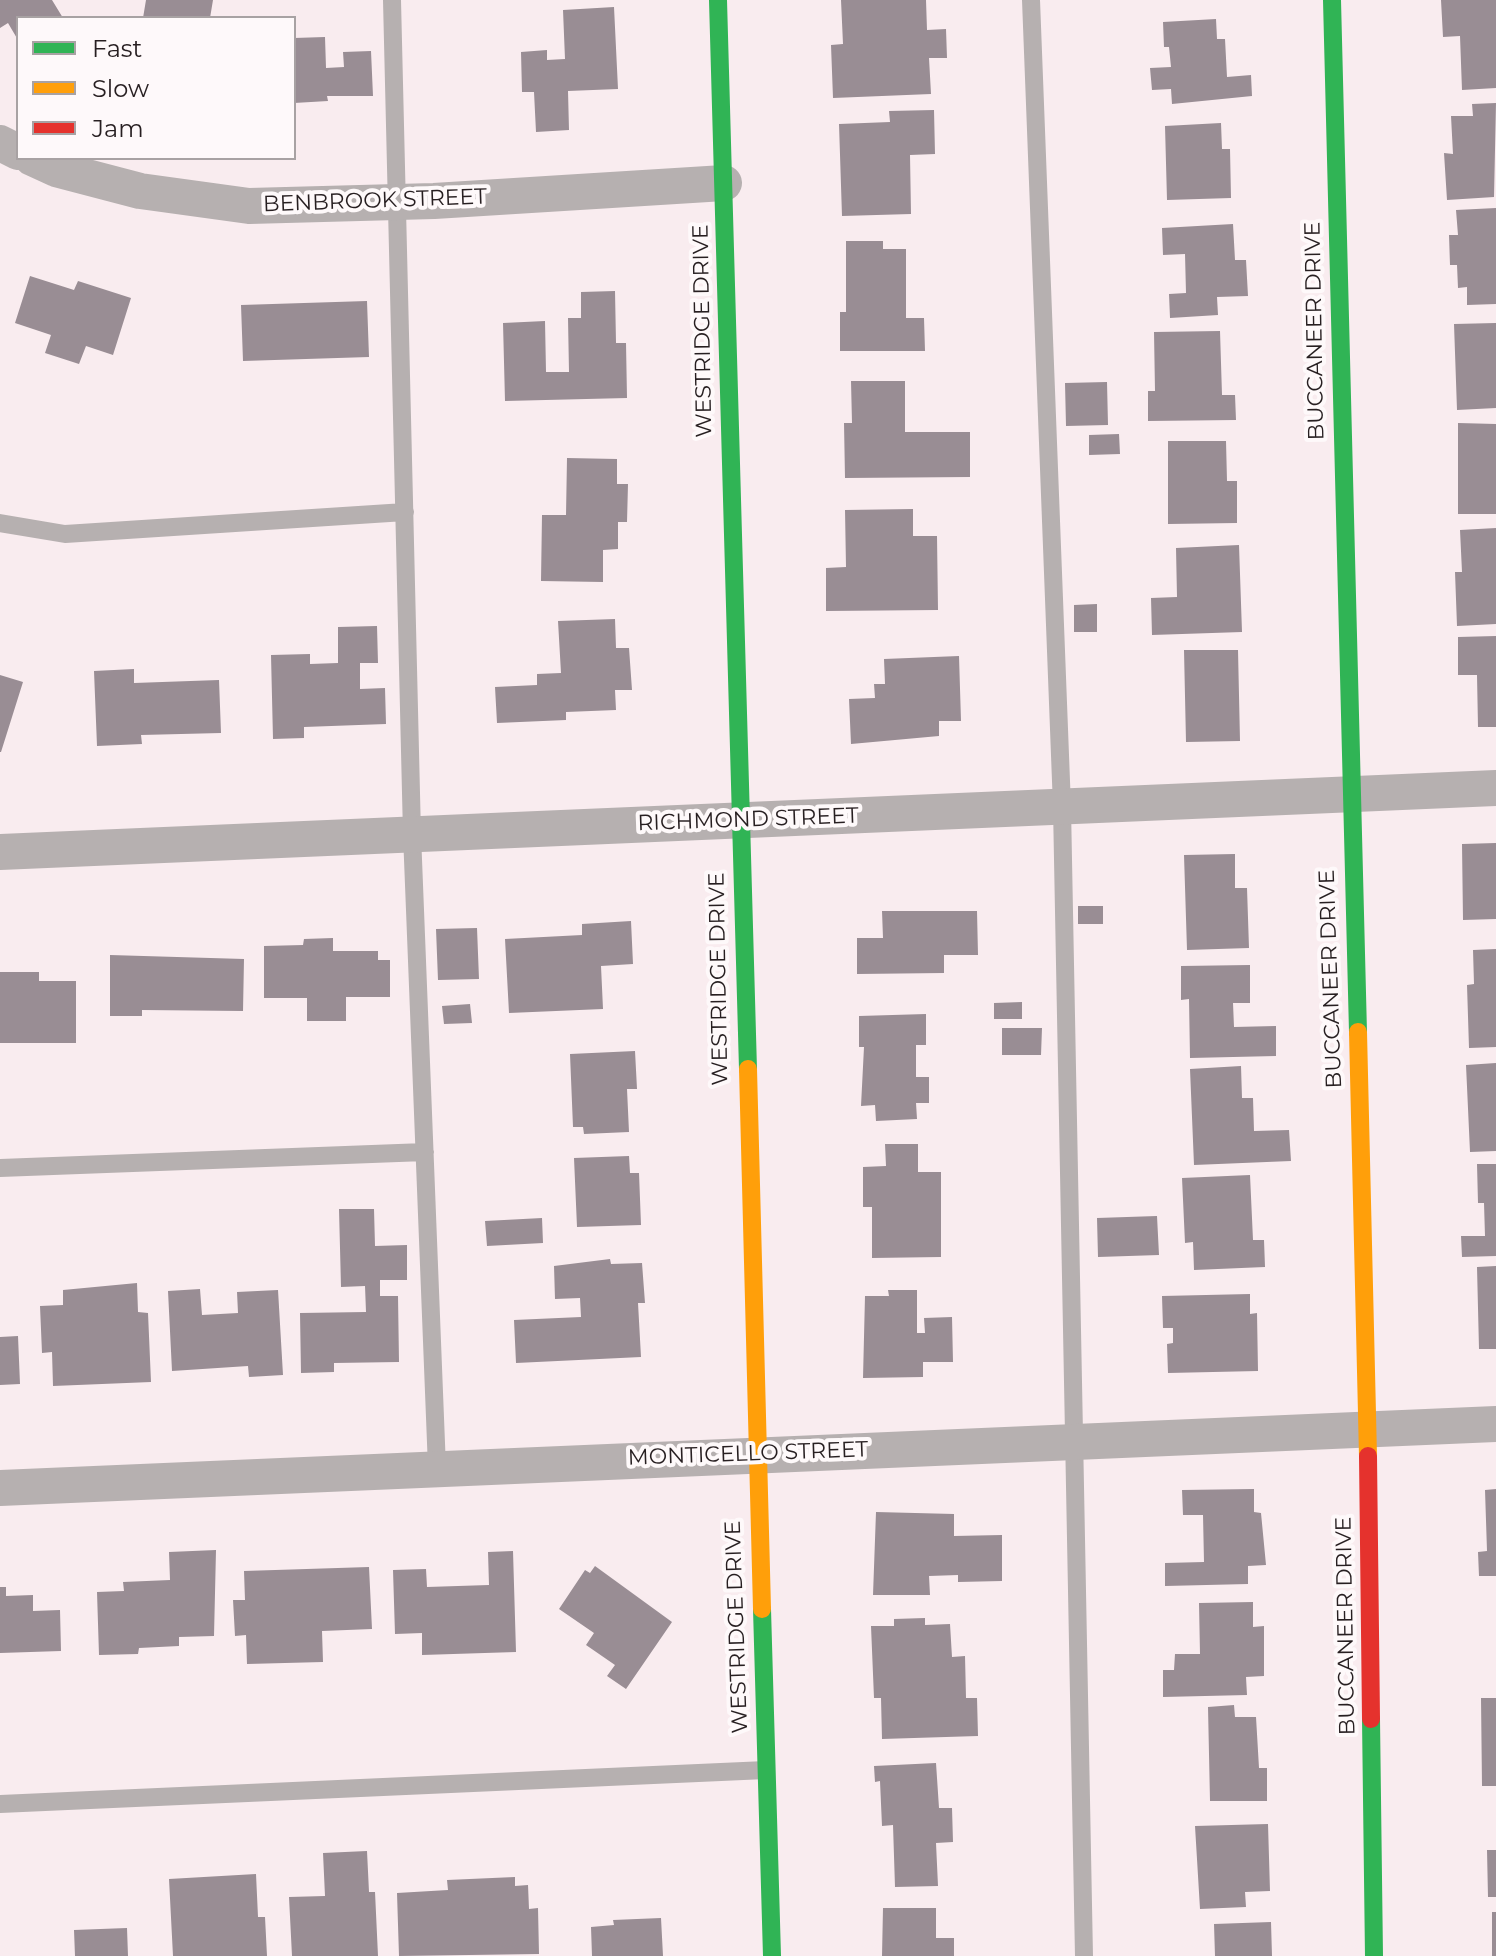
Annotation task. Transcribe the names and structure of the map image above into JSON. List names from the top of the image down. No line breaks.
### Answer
{"streets":{"street":["BENBROOK STREET","WESTRIDGE DRIVE","BUCCANEER DRIVE","RICHMOND STREET","MONTICELLO STREET"]},"crossings":[["BENBROOK STREET","WESTRIDGE DRIVE"],["WESTRIDGE DRIVE","RICHMOND STREET"],["WESTRIDGE DRIVE","MONTICELLO STREET"],["BUCCANEER DRIVE","RICHMOND STREET"],["BUCCANEER DRIVE","MONTICELLO STREET"]],"legend":["Fast","Slow","Jam"]}
